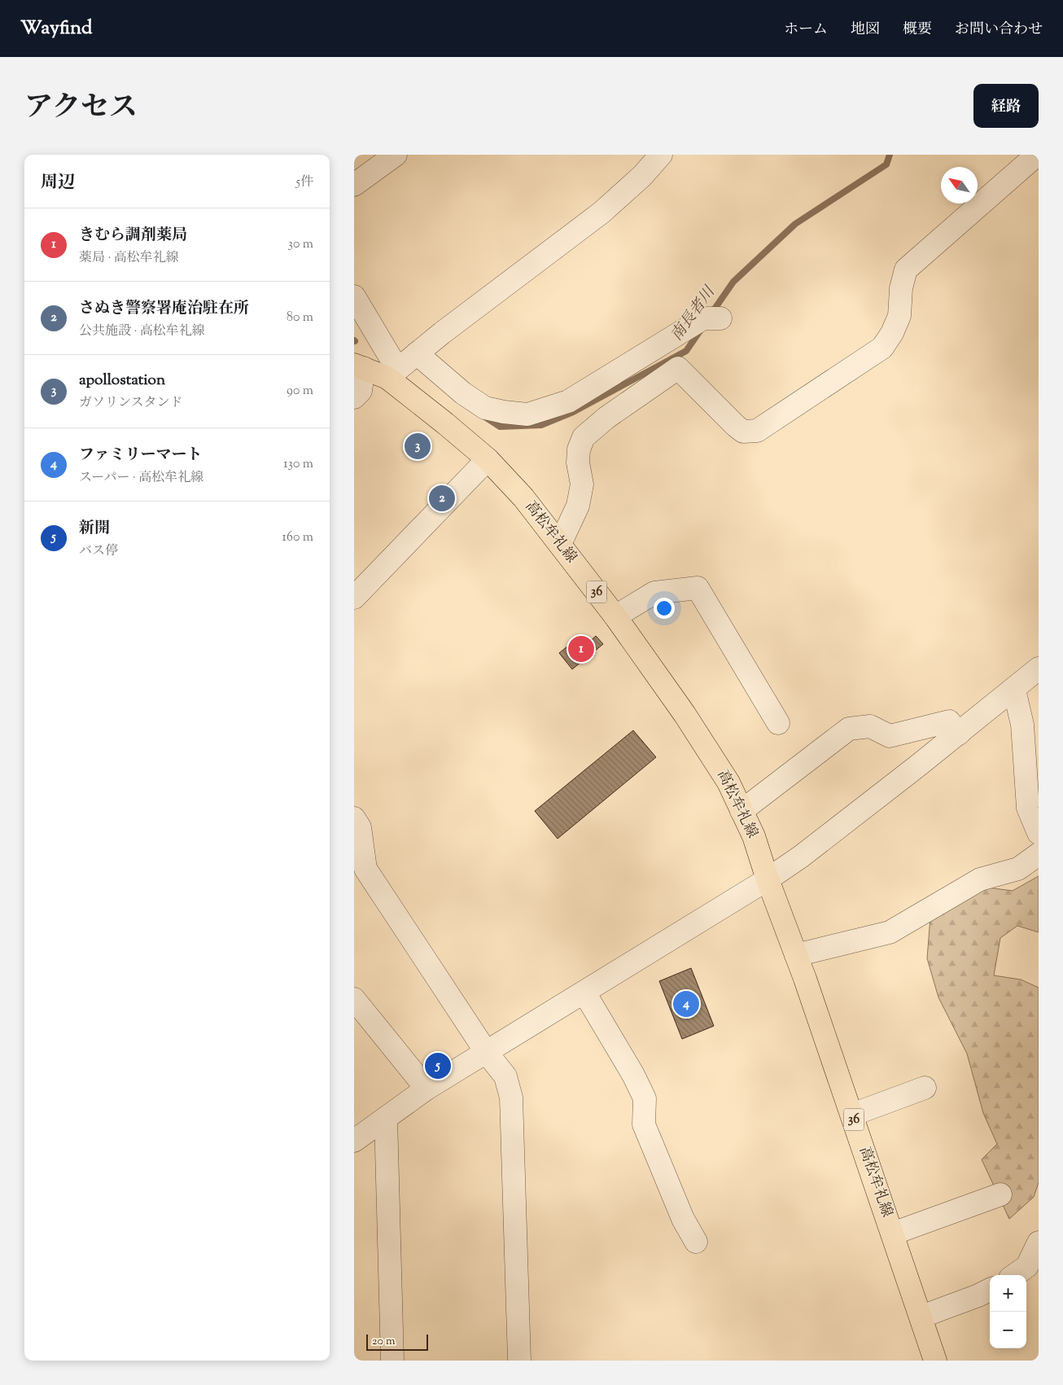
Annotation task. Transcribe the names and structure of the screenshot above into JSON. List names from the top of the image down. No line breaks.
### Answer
{"streets":{"main road":["高松牟礼線","36"]},"water":["南長者川"],"scale_bar":"20 m","north":"top left","page":{"header":"Wayfind","nav":["ホーム","地図","概要","お問い合わせ"],"title":"アクセス","buttons":"経路","heading":["周辺","5件"],"list":[{"mark":"1","name":"きむら調剤薬局","note":"薬局 · 高松牟礼線","value":"30 m"},{"mark":"2","name":"さぬき警察署庵治駐在所","note":"公共施設 · 高松牟礼線","value":"80 m"},{"mark":"3","name":"apollostation","note":"ガソリンスタンド","value":"90 m"},{"mark":"4","name":"ファミリーマート","note":"スーパー · 高松牟礼線","value":"130 m"},{"mark":"5","name":"新開","note":"バス停","value":"160 m"}],"pins":["3","2","1","4","5"],"map_buttons":["+","−"],"scale":"20 m"}}
